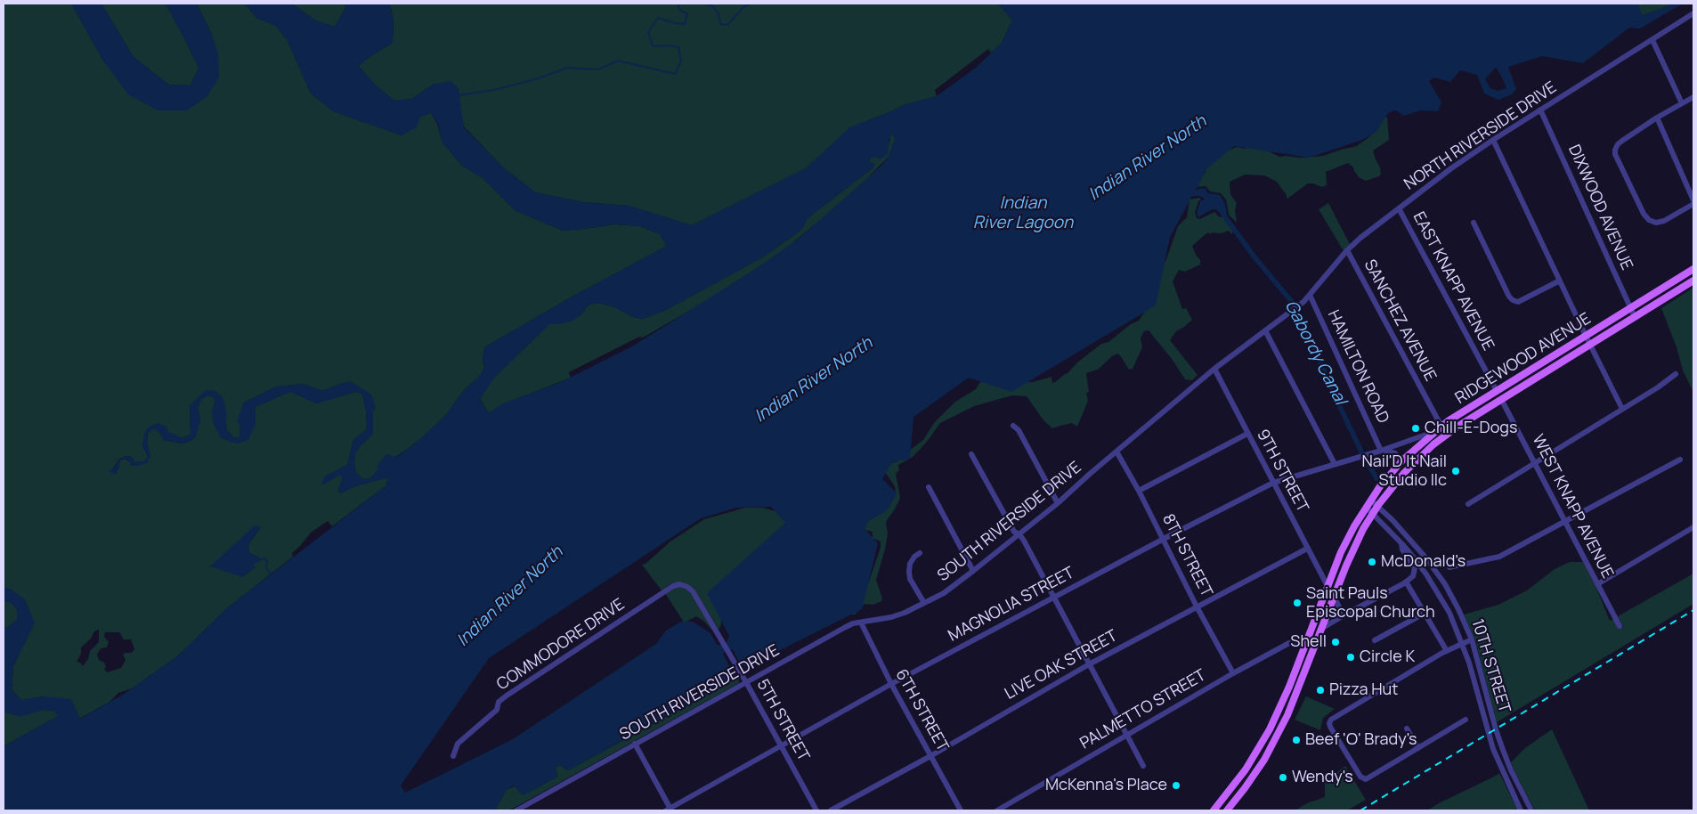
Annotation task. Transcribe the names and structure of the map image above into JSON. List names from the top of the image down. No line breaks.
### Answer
{"streets":{"main road":["RIDGEWOOD AVENUE"],"street":["NORTH RIVERSIDE DRIVE","DIXWOOD AVENUE","EAST KNAPP AVENUE","SANCHEZ AVENUE","HAMILTON ROAD","9TH STREET","WEST KNAPP AVENUE","SOUTH RIVERSIDE DRIVE","8TH STREET","MAGNOLIA STREET","COMMODORE DRIVE","LIVE OAK STREET","10TH STREET","PALMETTO STREET","6TH STREET","5TH STREET"]},"crossings":[["NORTH RIVERSIDE DRIVE","DIXWOOD AVENUE"],["NORTH RIVERSIDE DRIVE","EAST KNAPP AVENUE"],["NORTH RIVERSIDE DRIVE","SANCHEZ AVENUE"],["NORTH RIVERSIDE DRIVE","HAMILTON ROAD"],["NORTH RIVERSIDE DRIVE","SOUTH RIVERSIDE DRIVE"],["DIXWOOD AVENUE","RIDGEWOOD AVENUE"],["EAST KNAPP AVENUE","RIDGEWOOD AVENUE"],["SANCHEZ AVENUE","RIDGEWOOD AVENUE"],["SANCHEZ AVENUE","MAGNOLIA STREET"],["RIDGEWOOD AVENUE","9TH STREET"],["RIDGEWOOD AVENUE","WEST KNAPP AVENUE"],["RIDGEWOOD AVENUE","MAGNOLIA STREET"],["RIDGEWOOD AVENUE","10TH STREET"],["RIDGEWOOD AVENUE","PALMETTO STREET"],["HAMILTON ROAD","MAGNOLIA STREET"],["9TH STREET","SOUTH RIVERSIDE DRIVE"],["9TH STREET","MAGNOLIA STREET"],["9TH STREET","LIVE OAK STREET"],["SOUTH RIVERSIDE DRIVE","8TH STREET"],["SOUTH RIVERSIDE DRIVE","6TH STREET"],["SOUTH RIVERSIDE DRIVE","5TH STREET"],["8TH STREET","MAGNOLIA STREET"],["8TH STREET","LIVE OAK STREET"],["8TH STREET","PALMETTO STREET"],["MAGNOLIA STREET","6TH STREET"],["MAGNOLIA STREET","5TH STREET"],["COMMODORE DRIVE","5TH STREET"],["LIVE OAK STREET","6TH STREET"]],"water":["Indian River North","Indian River Lagoon","Gabordy Canal"],"places":["Chill-E-Dogs","Nail'D It Nail Studio llc","McDonald's","Saint Pauls Episcopal Church","Shell","Circle K","Pizza Hut","Beef 'O' Brady's","Wendy's","McKenna's Place"]}
